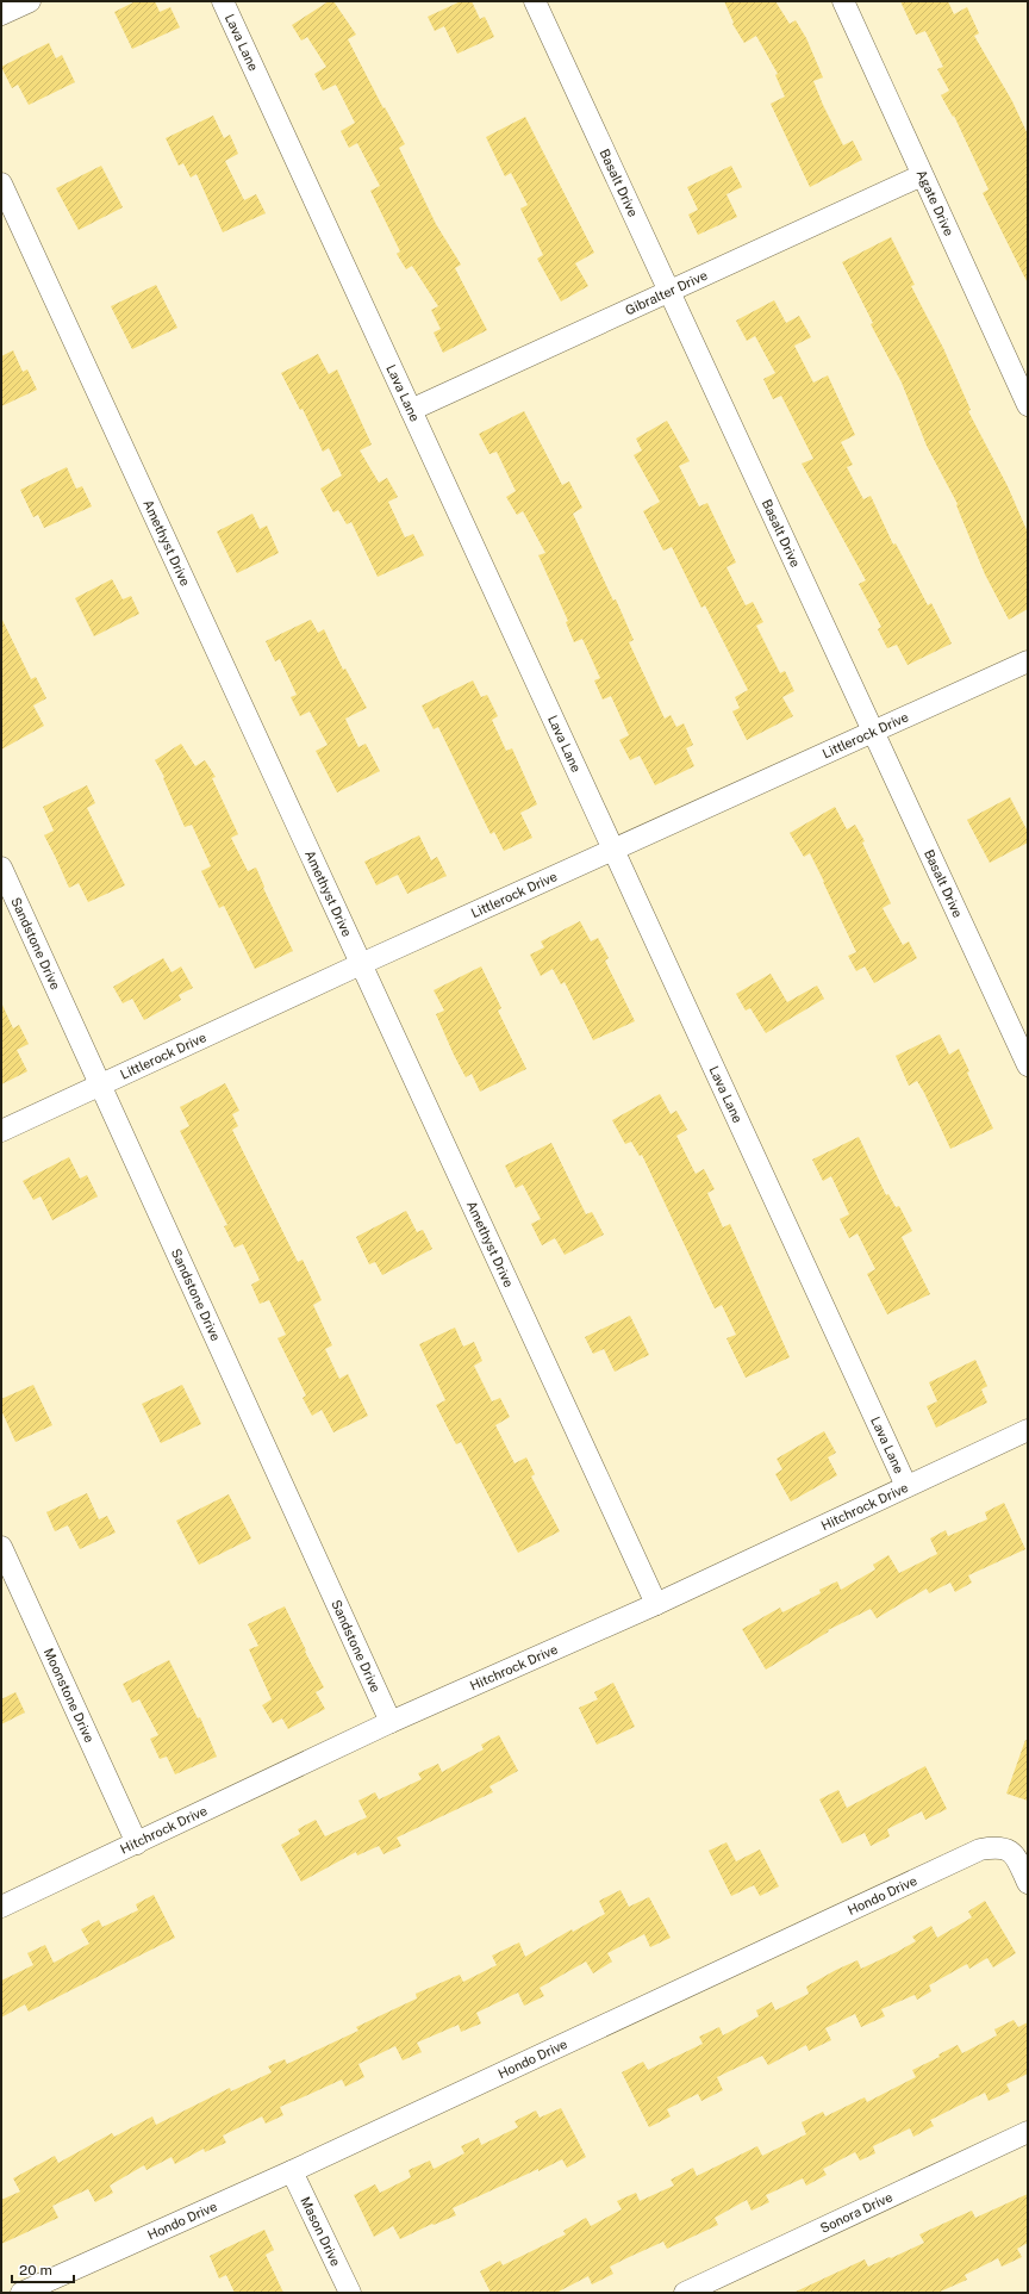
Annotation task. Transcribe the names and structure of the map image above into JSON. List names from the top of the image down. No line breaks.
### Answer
{"streets":{"street":["Lava Lane","Basalt Drive","Agate Drive","Gibralter Drive","Amethyst Drive","Littlerock Drive","Sandstone Drive","Hitchrock Drive","Moonstone Drive","Hondo Drive","Sonora Drive","Mason Drive"]},"crossings":[["Lava Lane","Gibralter Drive"],["Lava Lane","Littlerock Drive"],["Lava Lane","Hitchrock Drive"],["Basalt Drive","Gibralter Drive"],["Basalt Drive","Littlerock Drive"],["Agate Drive","Gibralter Drive"],["Amethyst Drive","Littlerock Drive"],["Amethyst Drive","Hitchrock Drive"],["Littlerock Drive","Sandstone Drive"],["Sandstone Drive","Hitchrock Drive"],["Hitchrock Drive","Moonstone Drive"],["Hondo Drive","Mason Drive"]],"scale_bar":"20 m"}
